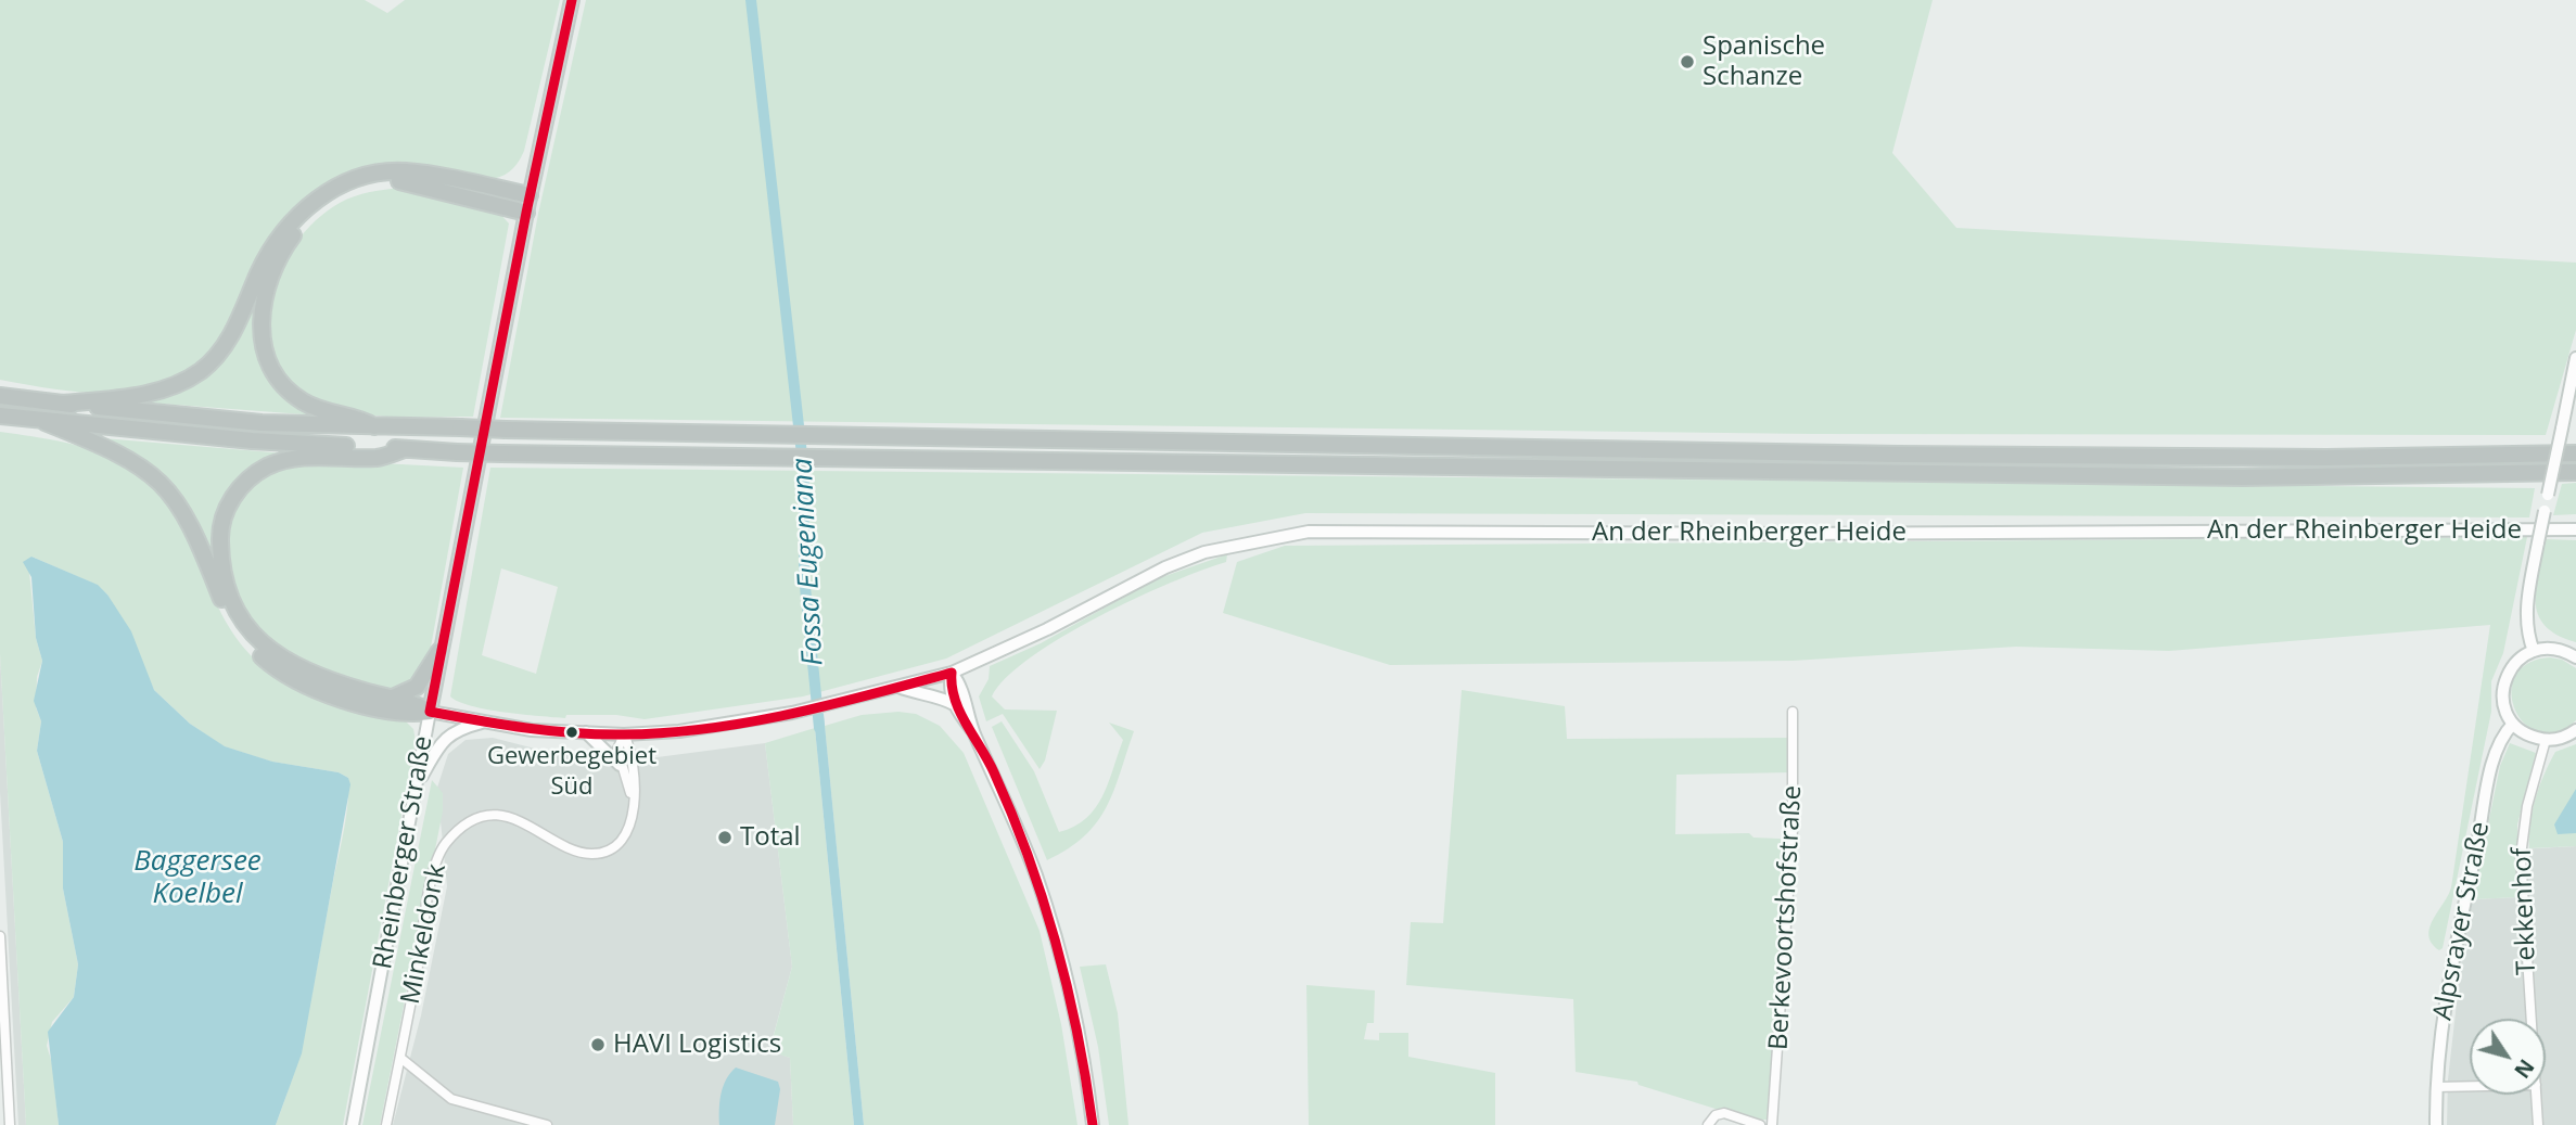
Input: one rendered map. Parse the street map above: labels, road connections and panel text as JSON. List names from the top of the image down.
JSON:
{
  "streets": {
    "main road": ["Rheinberger Straße"],
    "street": [
      "An der Rheinberger Heide",
      "Tekkenhof",
      "Berkevoortshofstraße",
      "Alpsrayer Straße",
      "Minkeldonk"
    ]
  },
  "crossings": [
    ["An der Rheinberger Heide", "Rheinberger Straße"],
    ["An der Rheinberger Heide", "Minkeldonk"]
  ],
  "water": ["Fossa Eugeniana", "Baggersee Koelbel"],
  "places": [
    "Spanische Schanze",
    "Gewerbegebiet Süd",
    "Total",
    "HAVI Logistics"
  ],
  "north": "bottom right"
}
